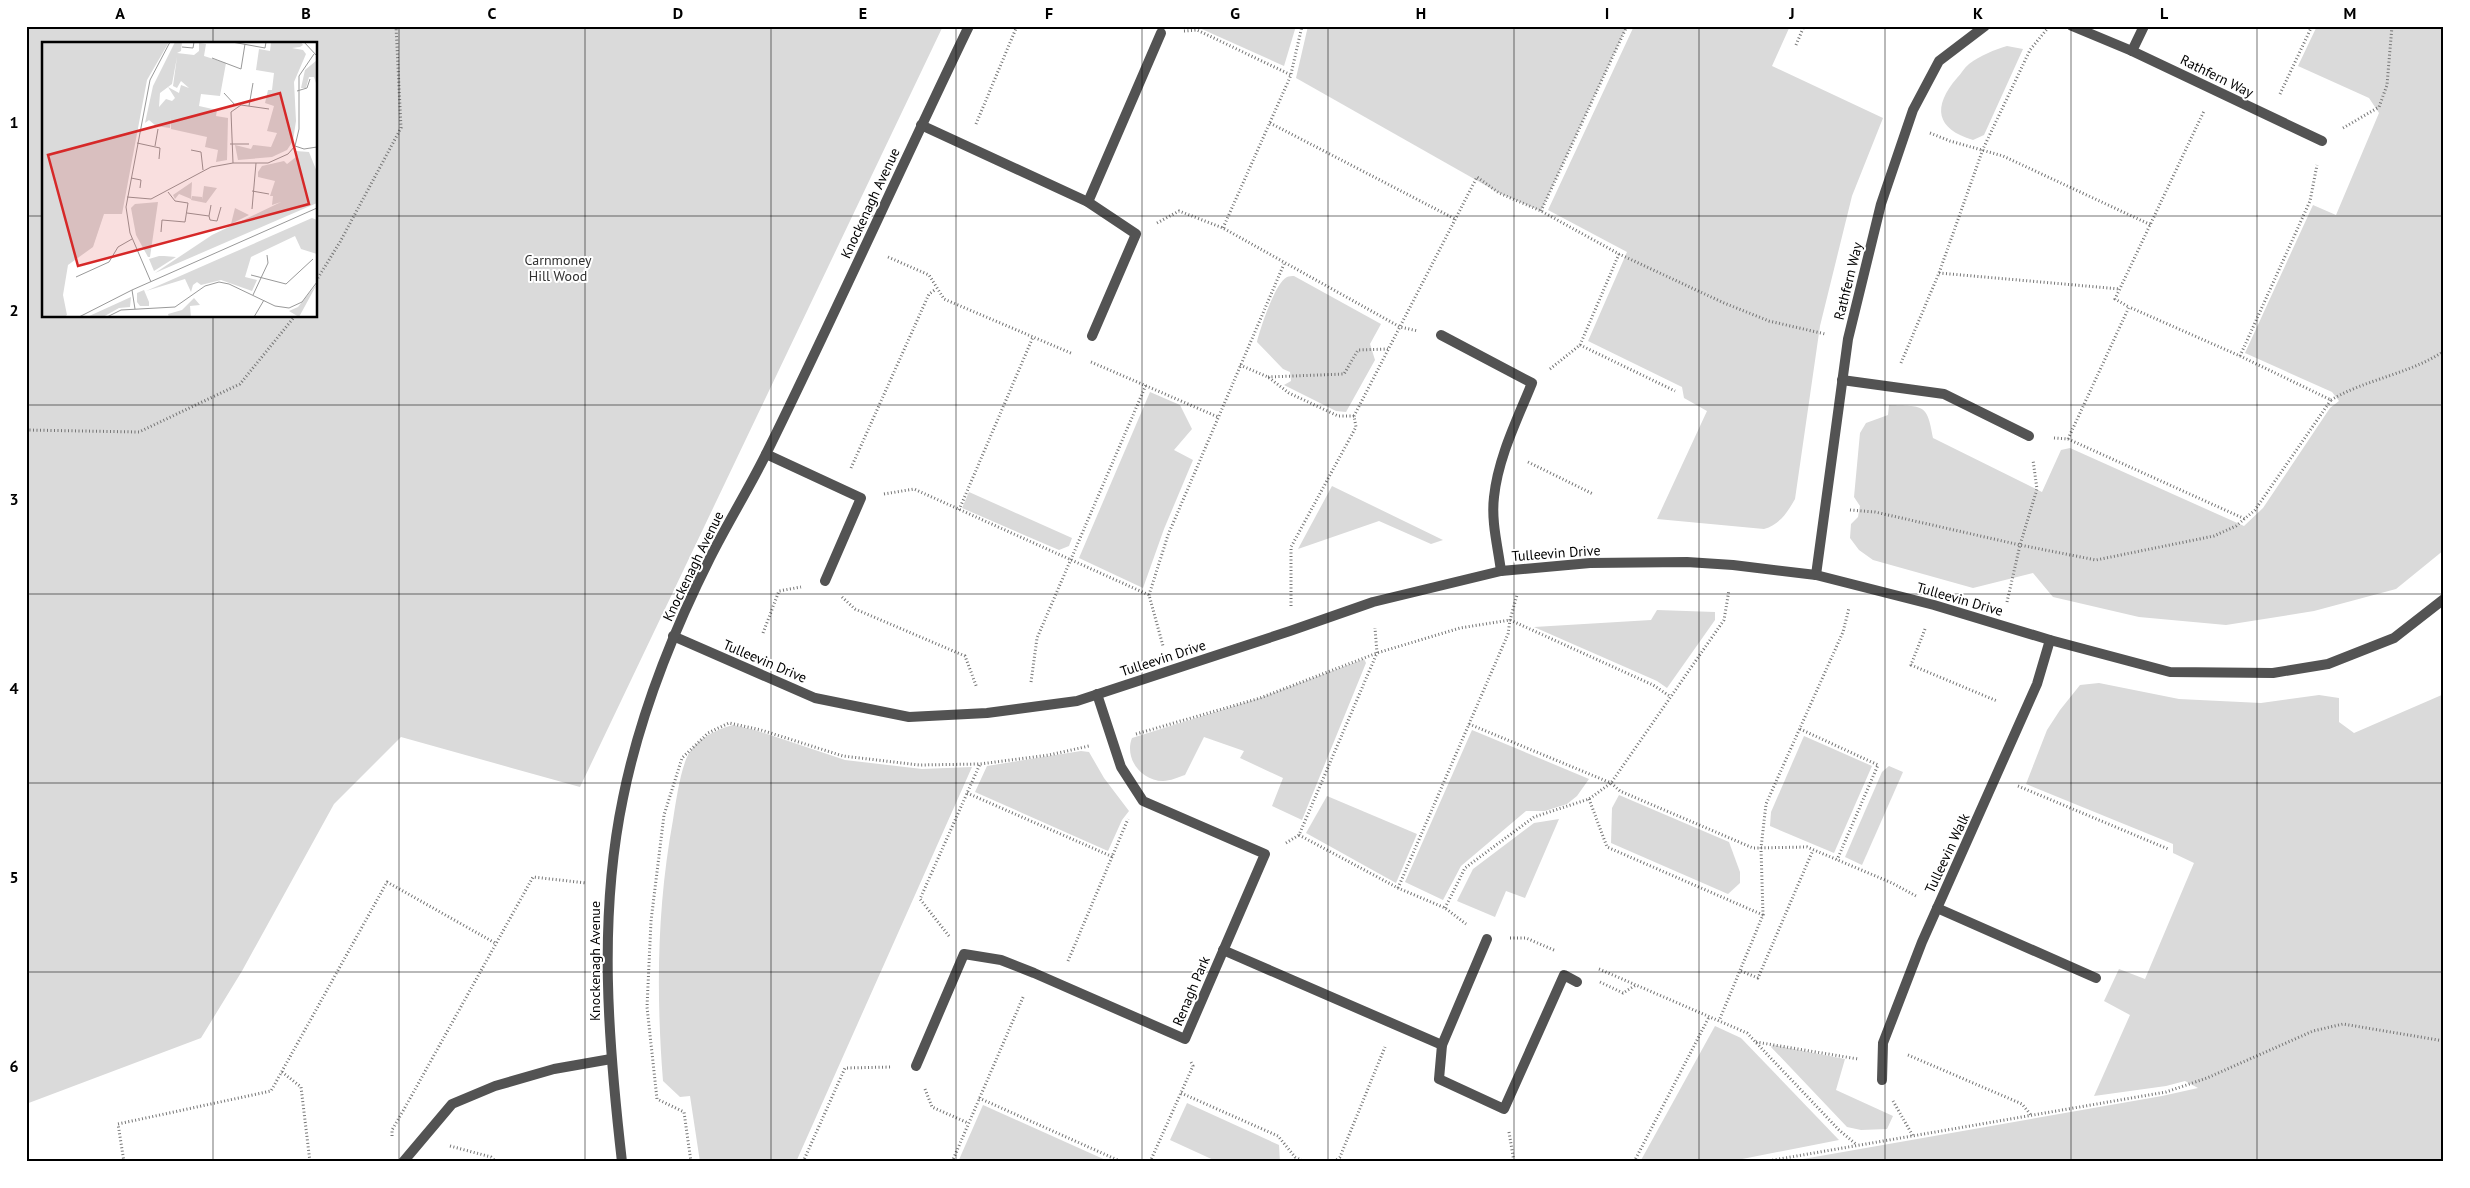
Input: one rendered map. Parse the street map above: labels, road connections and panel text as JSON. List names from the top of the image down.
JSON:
{
  "streets": {
    "street": [
      "Rathfern Way",
      "Knockenagh Avenue",
      "Tulleevin Drive",
      "Tulleevin Walk",
      "Renagh Park"
    ]
  },
  "crossings": [
    ["Rathfern Way", "Tulleevin Drive"],
    ["Knockenagh Avenue", "Tulleevin Drive"],
    ["Tulleevin Drive", "Tulleevin Walk"]
  ],
  "parks": ["Carnmoney Hill Wood"],
  "grid": {
    "columns": [
      "A",
      "B",
      "C",
      "D",
      "E",
      "F",
      "G",
      "H",
      "I",
      "J",
      "K",
      "L",
      "M"
    ],
    "rows": [
      "1",
      "2",
      "3",
      "4",
      "5",
      "6"
    ]
  }
}
